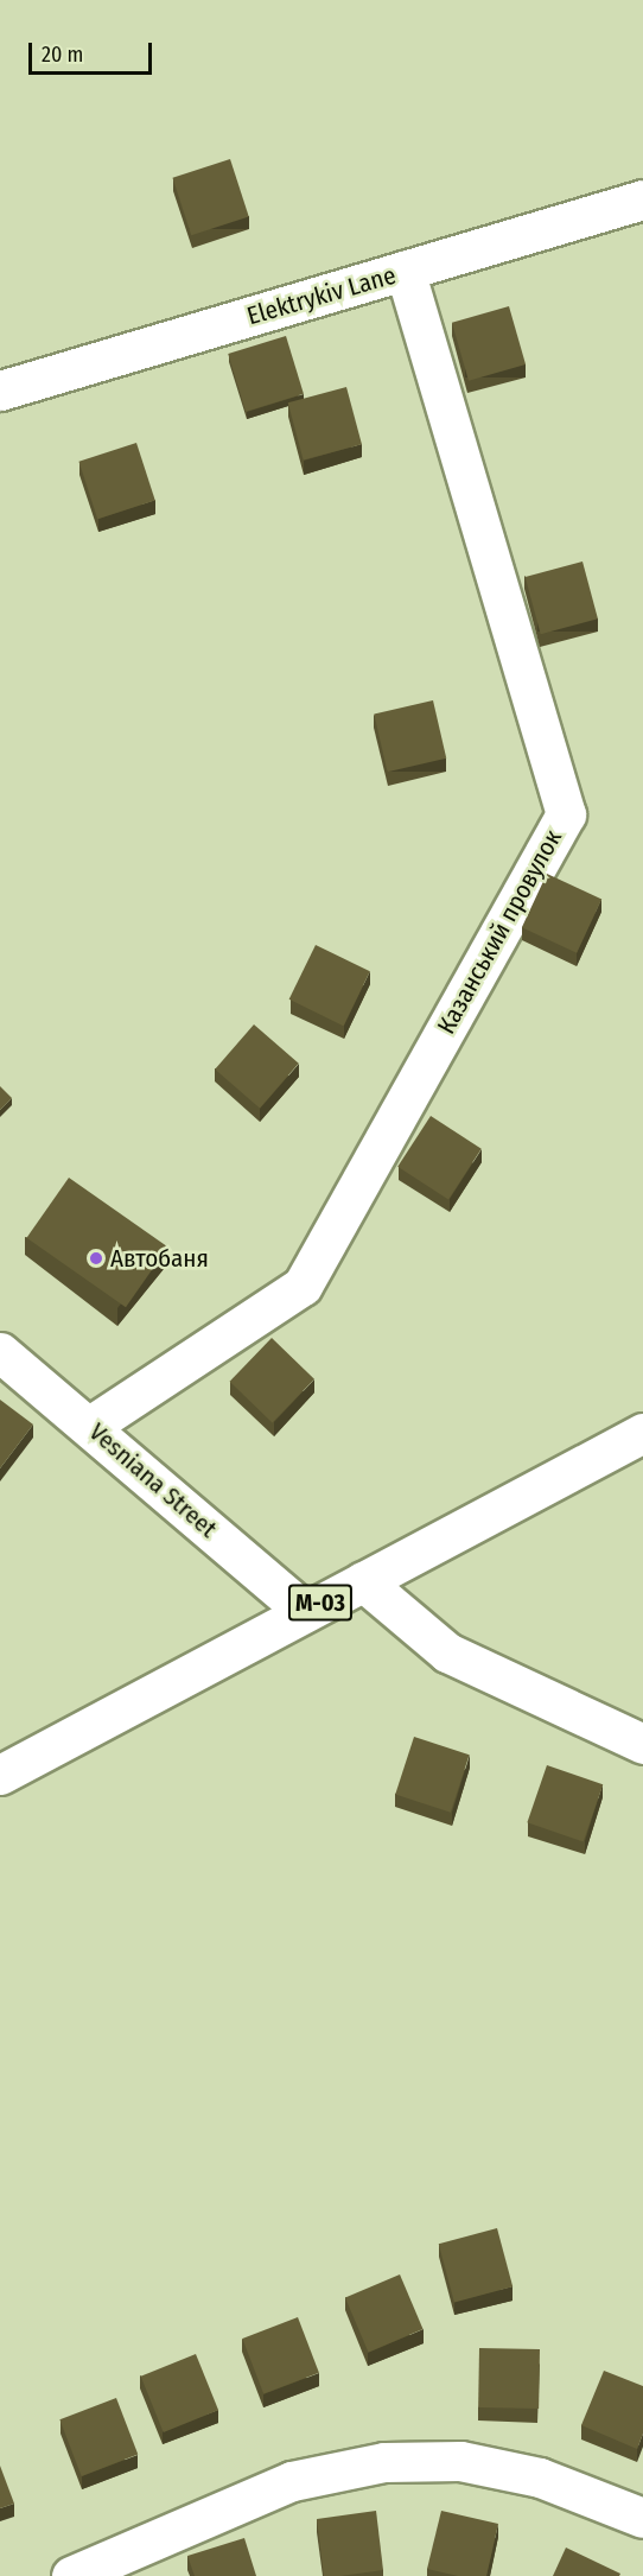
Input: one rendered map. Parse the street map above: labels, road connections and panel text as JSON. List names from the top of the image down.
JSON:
{
  "streets": {
    "main road": [
      "Elektrykiv Lane",
      "Казанський провулок",
      "Vesniana Street",
      "М-03"
    ]
  },
  "crossings": [
    ["Elektrykiv Lane", "Казанський провулок"],
    ["Казанський провулок", "Vesniana Street"],
    ["Vesniana Street", "М-03"]
  ],
  "places": ["Автобаня"],
  "scale_bar": "20 m"
}
